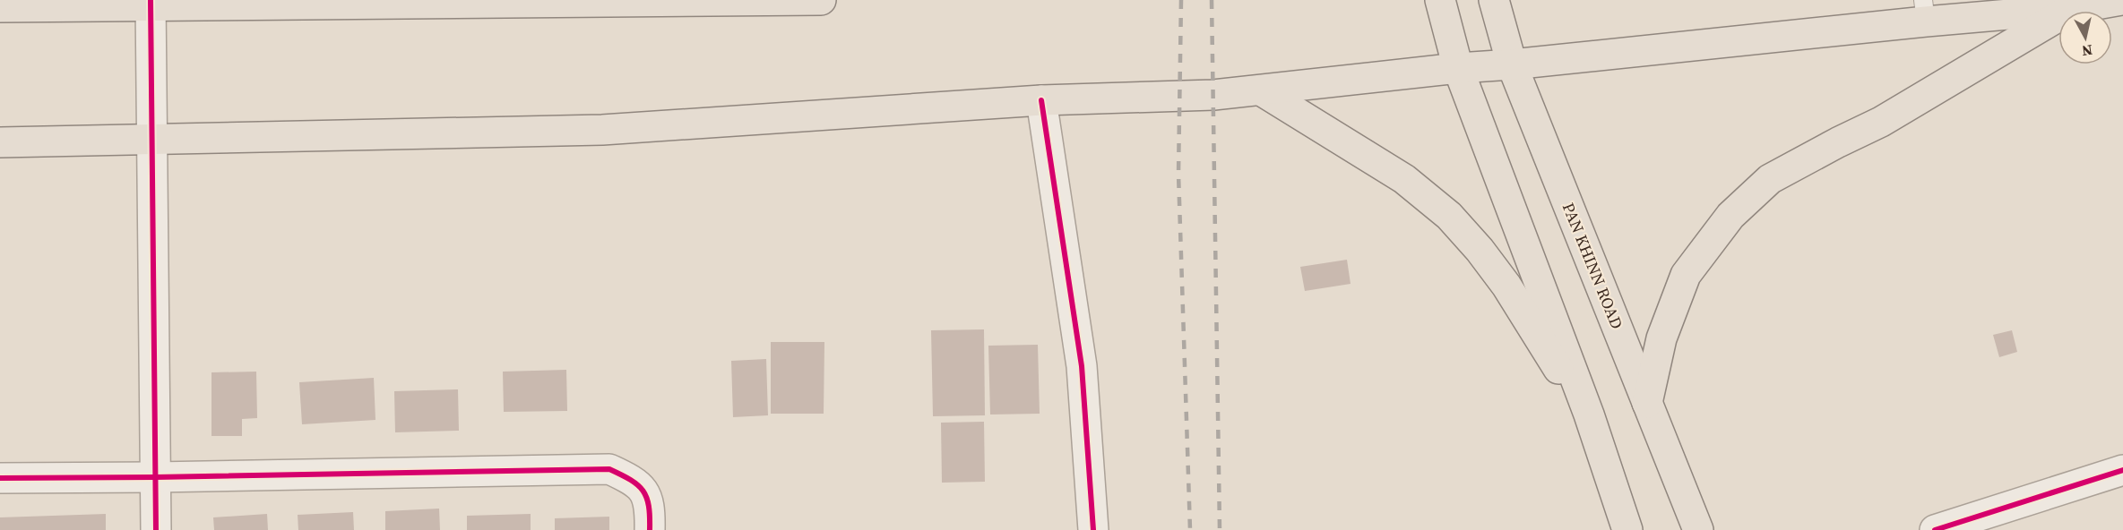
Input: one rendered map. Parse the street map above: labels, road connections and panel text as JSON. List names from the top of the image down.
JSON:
{
  "streets": {
    "main road": ["PAN KHINN ROAD"]
  },
  "north": "bottom"
}
